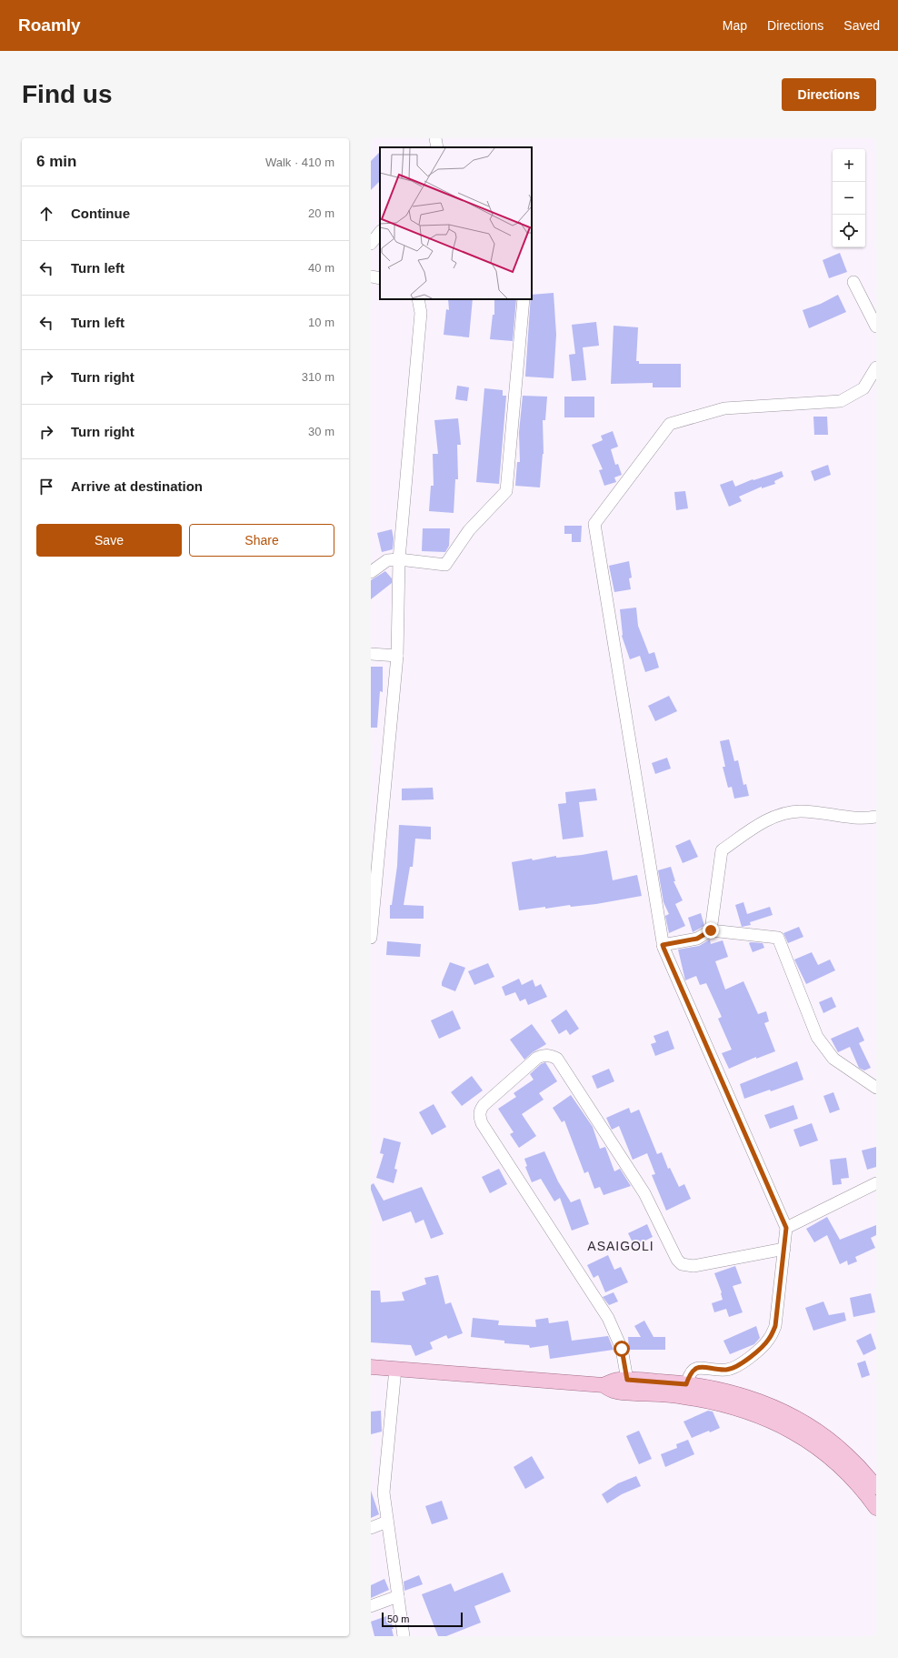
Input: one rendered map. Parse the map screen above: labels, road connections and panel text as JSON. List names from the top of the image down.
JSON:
{
  "districts": ["ASAIGOLI"],
  "scale_bar": "50 m",
  "page": {
    "header": "Roamly",
    "nav": ["Map", "Directions", "Saved"],
    "buttons": [
      "Directions",
      ["Save", "Share"]
    ],
    "title": "Find us",
    "heading": ["6 min", "Walk · 410 m"],
    "map_buttons": ["+", "−"],
    "list": [
      ["Continue", "20 m"],
      ["Turn left", "40 m"],
      ["Turn left", "10 m"],
      ["Turn right", "310 m"],
      ["Turn right", "30 m"],
      "Arrive at destination"
    ],
    "scale": "50 m"
  }
}
